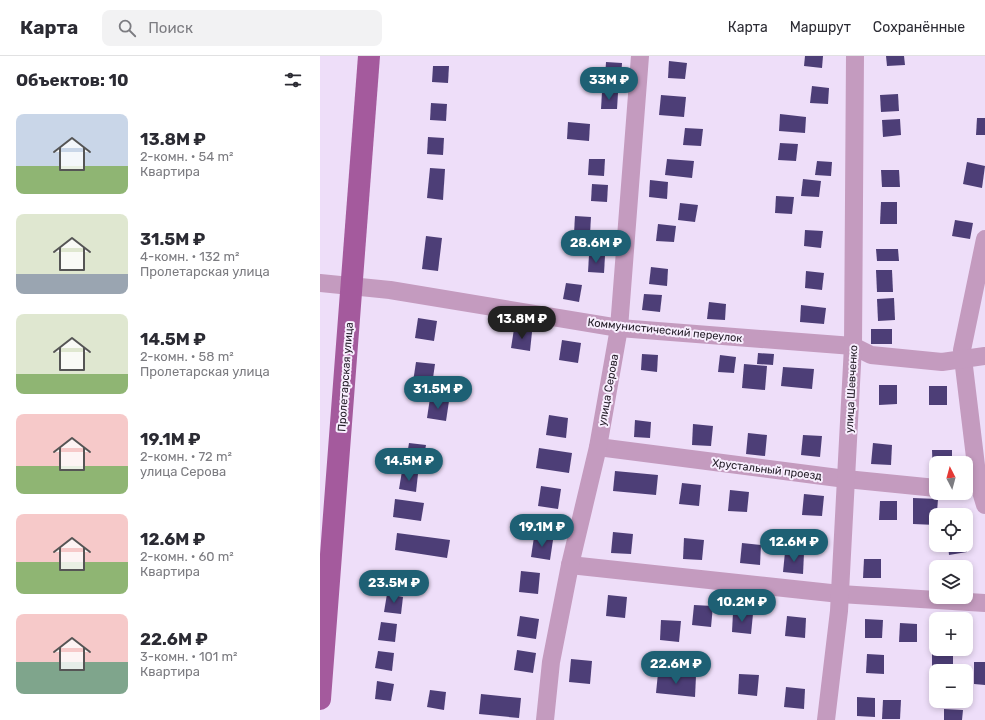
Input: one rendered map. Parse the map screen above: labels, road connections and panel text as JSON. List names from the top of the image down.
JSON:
{
  "streets": {
    "main road": ["Пролетарская улица"],
    "street": [
      "Коммунистический переулок",
      "улица Шевченко",
      "улица Серова",
      "Хрустальный проезд"
    ]
  },
  "crossings": [
    ["Коммунистический переулок", "Пролетарская улица"],
    ["Коммунистический переулок", "улица Шевченко"],
    ["Коммунистический переулок", "улица Серова"],
    ["улица Шевченко", "Хрустальный проезд"],
    ["улица Серова", "Хрустальный проезд"]
  ],
  "north": "top",
  "page": {
    "header": "Карта",
    "search": "Поиск",
    "nav": ["Карта", "Маршрут", "Сохранённые"],
    "heading": "Объектов: 10",
    "price": [
      "33M ₽",
      "28.6M ₽",
      "13.8M ₽",
      "31.5M ₽",
      "14.5M ₽",
      "19.1M ₽",
      "12.6M ₽",
      "23.5M ₽",
      "10.2M ₽",
      "22.6M ₽"
    ],
    "list": [
      {
        "name": "13.8M ₽",
        "note": "2-комн. · 54 m² · Квартира"
      },
      {
        "name": "31.5M ₽",
        "note": "4-комн. · 132 m² · Пролетарская улица"
      },
      {
        "name": "14.5M ₽",
        "note": "2-комн. · 58 m² · Пролетарская улица"
      },
      {
        "name": "19.1M ₽",
        "note": "2-комн. · 72 m² · улица Серова"
      },
      {
        "name": "12.6M ₽",
        "note": "2-комн. · 60 m² · Квартира"
      },
      {
        "name": "22.6M ₽",
        "note": "3-комн. · 101 m² · Квартира"
      }
    ],
    "map_buttons": ["+", "−"]
  }
}
